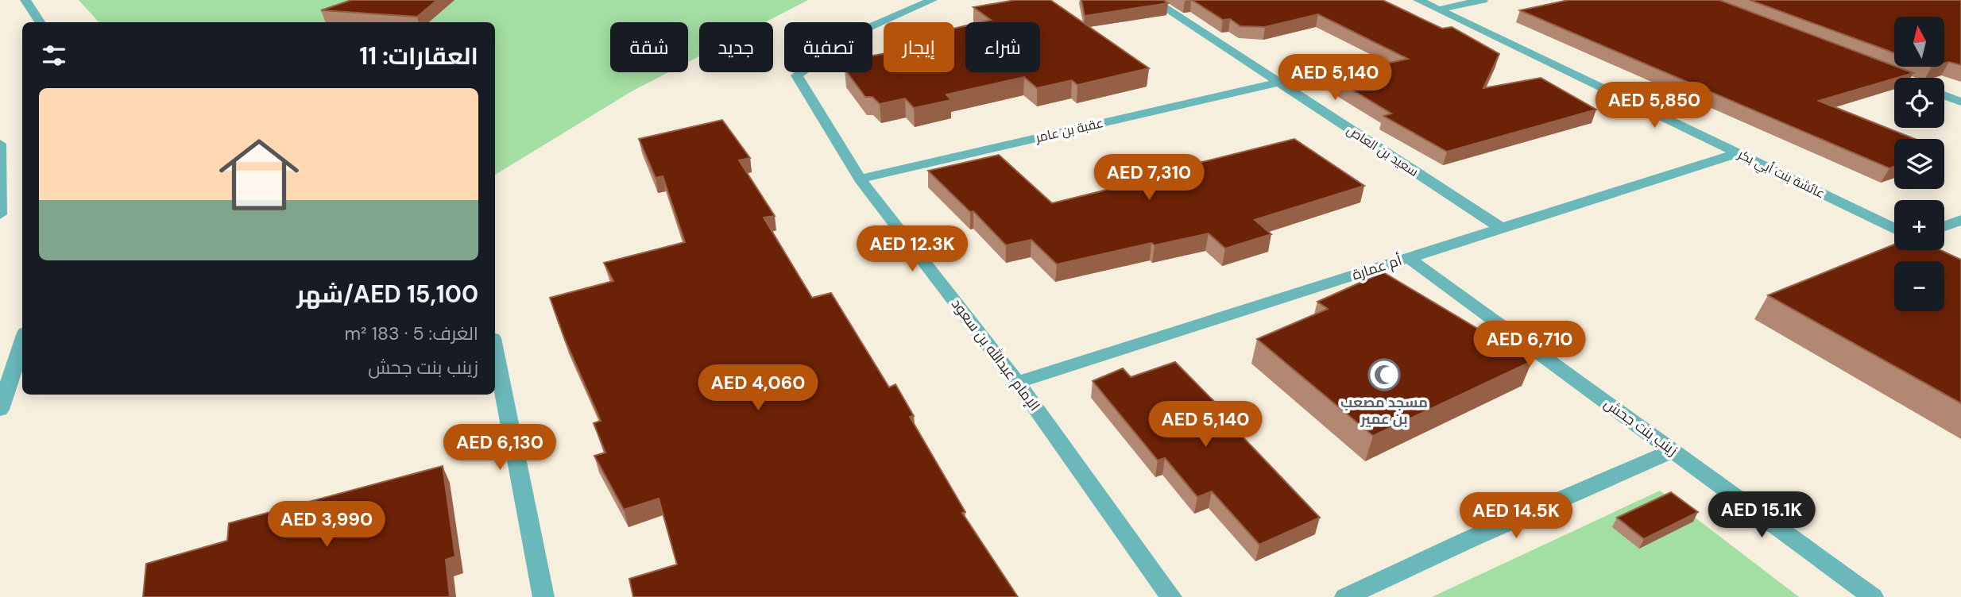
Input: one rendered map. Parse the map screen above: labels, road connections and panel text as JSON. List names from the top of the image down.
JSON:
{
  "streets": {
    "street": [
      "عقبة بن عامر",
      "سعيد بن العاص",
      "عائشة بنت أبي بكر",
      "أم عمارة",
      "الإمام عبدالله بن سعود",
      "زينب بنت جحش"
    ]
  },
  "crossings": [
    ["عقبة بن عامر", "سعيد بن العاص"],
    ["عقبة بن عامر", "الإمام عبدالله بن سعود"],
    ["سعيد بن العاص", "أم عمارة"],
    ["عائشة بنت أبي بكر", "أم عمارة"],
    ["أم عمارة", "الإمام عبدالله بن سعود"],
    ["أم عمارة", "زينب بنت جحش"]
  ],
  "places": {
    "mosque": ["مسجد مصعب بن عمير"]
  },
  "north": "top",
  "page": {
    "map_buttons": ["+", "−"],
    "chip": [
      "شراء",
      "إيجار",
      "تصفية",
      "جديد",
      "شقة"
    ],
    "heading": "العقارات: 11",
    "price": [
      "AED 5,140",
      "AED 5,850",
      "AED 7,310",
      "AED 12.3K",
      "AED 6,710",
      "AED 4,060",
      "AED 5,140",
      "AED 6,130",
      "AED 15.1K",
      "AED 14.5K",
      "AED 3,990"
    ],
    "list": [
      {
        "name": "AED 15,100/شهر",
        "note": "الغرف: 5 · 183 m² · زينب بنت جحش"
      }
    ]
  }
}
